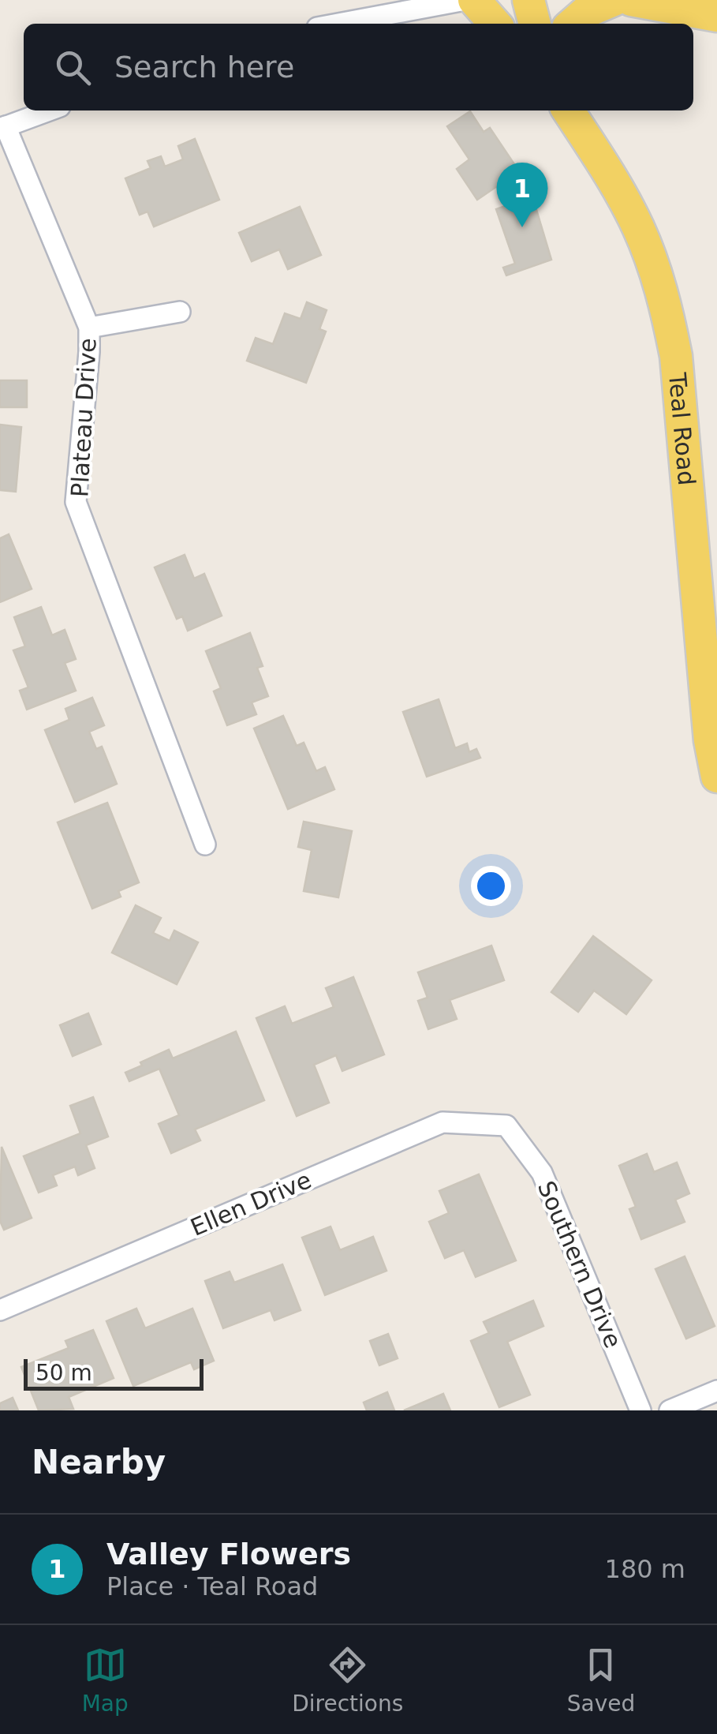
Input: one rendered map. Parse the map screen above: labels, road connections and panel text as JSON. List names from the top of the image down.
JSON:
{
  "streets": {
    "main road": ["Teal Road"],
    "street": ["Plateau Drive", "Ellen Drive", "Southern Drive"]
  },
  "crossings": [
    ["Ellen Drive", "Southern Drive"]
  ],
  "scale_bar": "50 m",
  "page": {
    "search": "Search here",
    "pins": "1",
    "scale": "50 m",
    "heading": "Nearby",
    "list": [
      {
        "mark": "1",
        "name": "Valley Flowers",
        "note": "Place · Teal Road",
        "value": "180 m"
      }
    ],
    "nav": ["Map", "Directions", "Saved"]
  }
}
